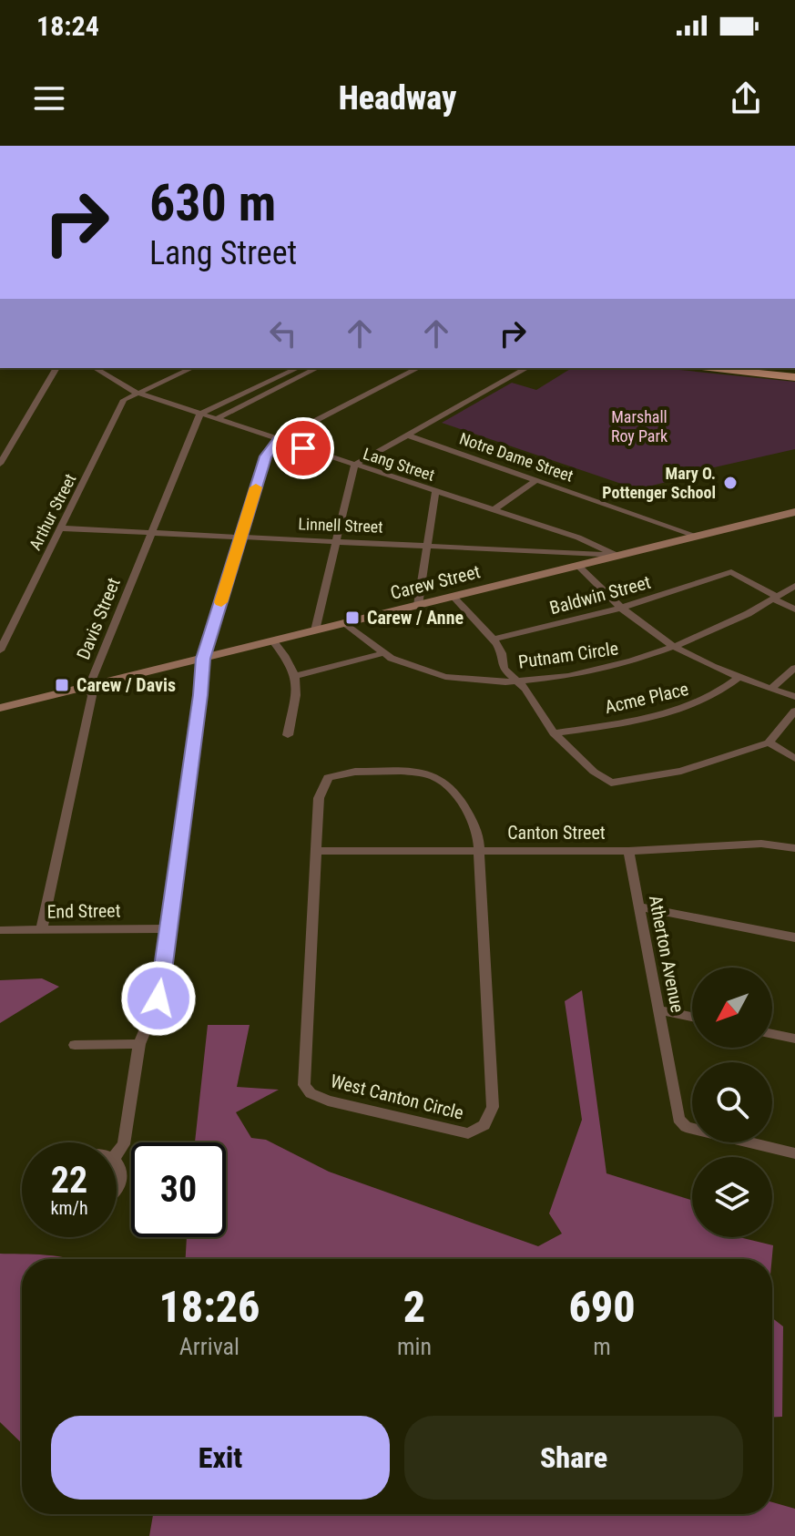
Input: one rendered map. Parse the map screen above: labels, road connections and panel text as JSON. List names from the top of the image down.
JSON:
{
  "streets": {
    "street": [
      "Notre Dame Street",
      "Lang Street",
      "Arthur Street",
      "Linnell Street",
      "Carew Street",
      "Baldwin Street",
      "Davis Street",
      "Putnam Circle",
      "Acme Place",
      "Canton Street",
      "End Street",
      "Atherton Avenue",
      "West Canton Circle"
    ]
  },
  "crossings": [
    ["Notre Dame Street", "Carew Street"],
    ["Lang Street", "Arthur Street"],
    ["Lang Street", "Linnell Street"],
    ["Lang Street", "Carew Street"],
    ["Lang Street", "Davis Street"],
    ["Arthur Street", "Linnell Street"],
    ["Linnell Street", "Carew Street"],
    ["Linnell Street", "Davis Street"],
    ["Carew Street", "Davis Street"],
    ["Carew Street", "Putnam Circle"],
    ["Baldwin Street", "Putnam Circle"],
    ["Davis Street", "End Street"],
    ["Canton Street", "Atherton Avenue"],
    ["Canton Street", "West Canton Circle"]
  ],
  "parks": ["Marshall Roy Park"],
  "places": {
    "other": ["Mary O. Pottenger School"],
    "transit": ["Carew / Anne", "Carew / Davis"]
  },
  "north": "bottom left",
  "page": {
    "status": "18:24",
    "header": "Headway",
    "turn": ["630 m", "Lang Street"],
    "speed": "22 km/h",
    "limit": "30",
    "eta": [
      "18:26",
      "Arrival",
      "2",
      "min",
      "690",
      "m"
    ],
    "buttons": ["Exit", "Share"]
  }
}
